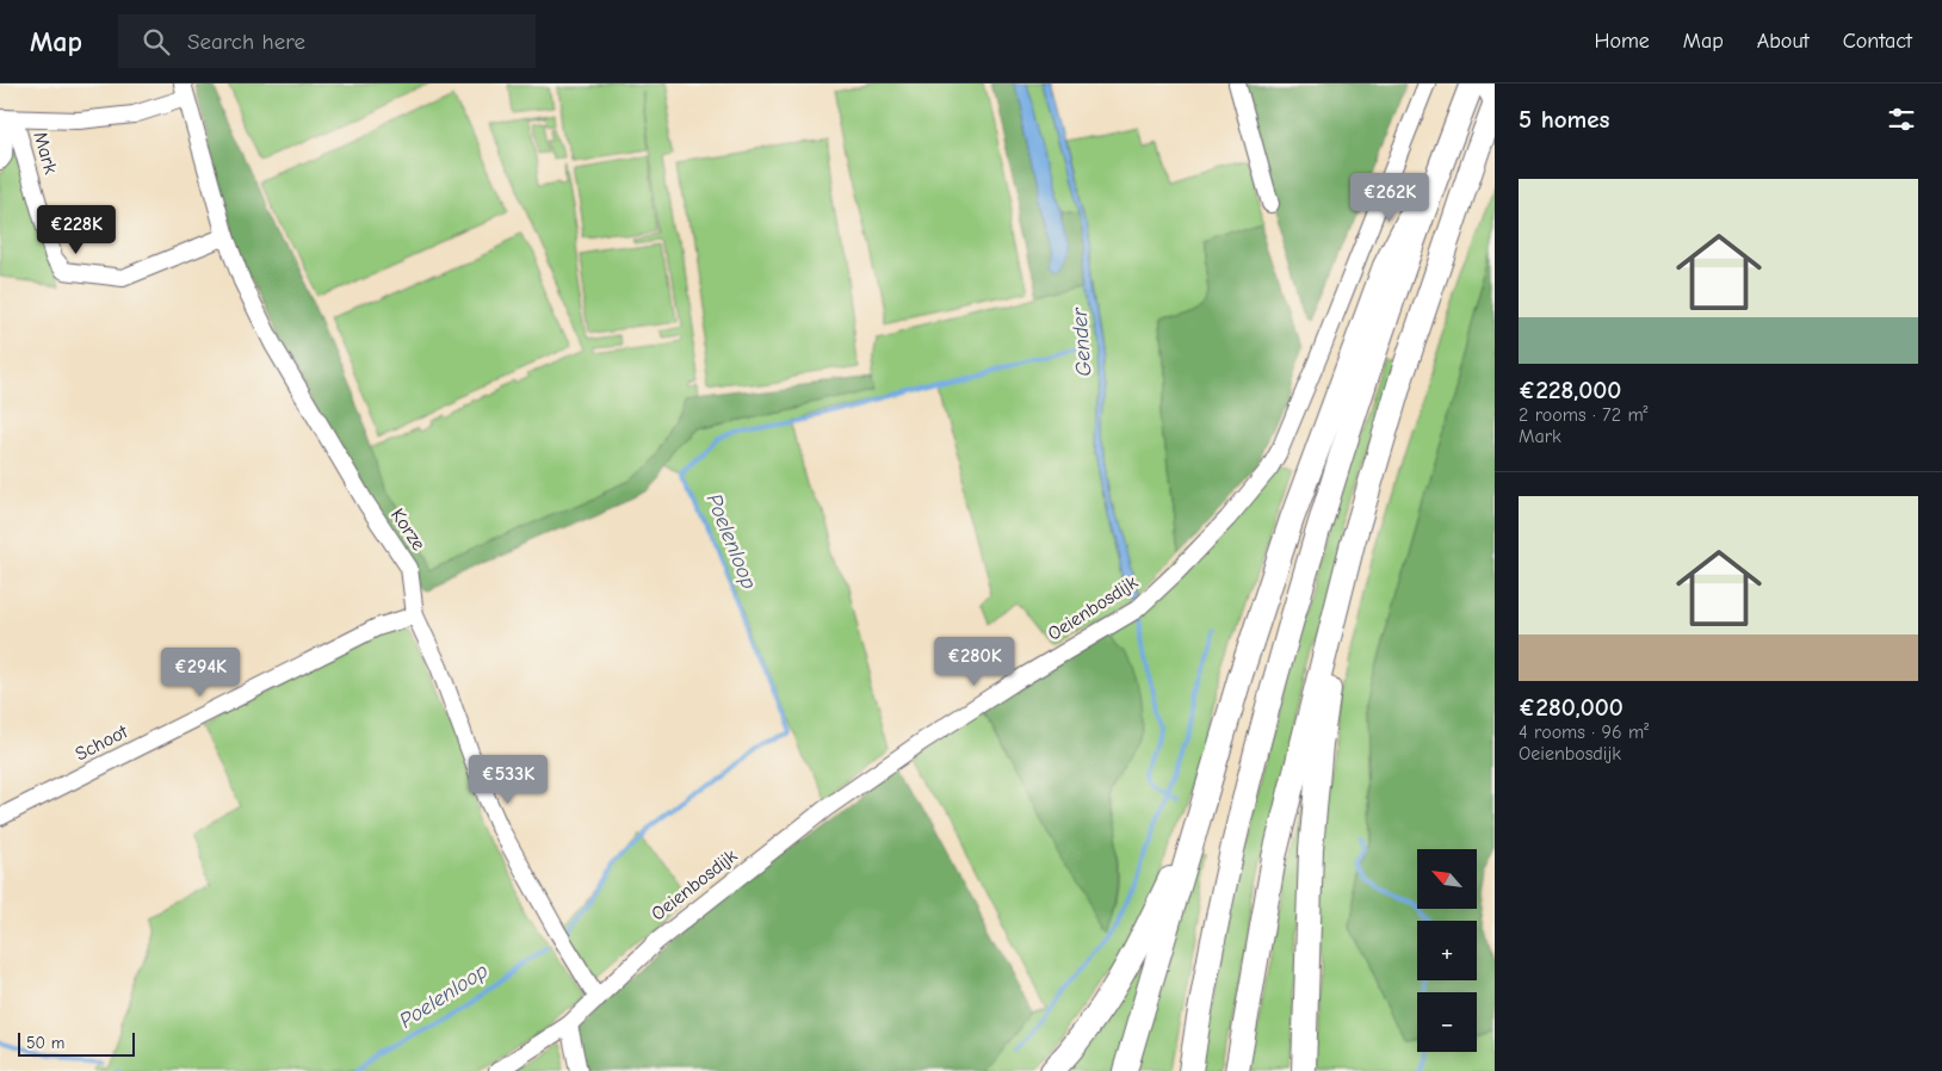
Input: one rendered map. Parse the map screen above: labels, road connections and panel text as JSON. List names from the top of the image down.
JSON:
{
  "streets": {
    "street": [
      "Mark",
      "Korze",
      "Oeienbosdijk",
      "Schoot"
    ]
  },
  "crossings": [
    ["Mark", "Korze"],
    ["Korze", "Oeienbosdijk"],
    ["Korze", "Schoot"]
  ],
  "water": ["Gender", "Poelenloop"],
  "scale_bar": "50 m",
  "north": "top left",
  "page": {
    "header": "Map",
    "search": "Search here",
    "nav": [
      "Home",
      "Map",
      "About",
      "Contact"
    ],
    "heading": "5 homes",
    "list": [
      {
        "name": "€228,000",
        "note": "2 rooms · 72 m² · Mark"
      },
      {
        "name": "€280,000",
        "note": "4 rooms · 96 m² · Oeienbosdijk"
      }
    ],
    "price": [
      "€262K",
      "€228K",
      "€280K",
      "€294K",
      "€533K"
    ],
    "map_buttons": ["+", "−"],
    "scale": "50 m"
  }
}
